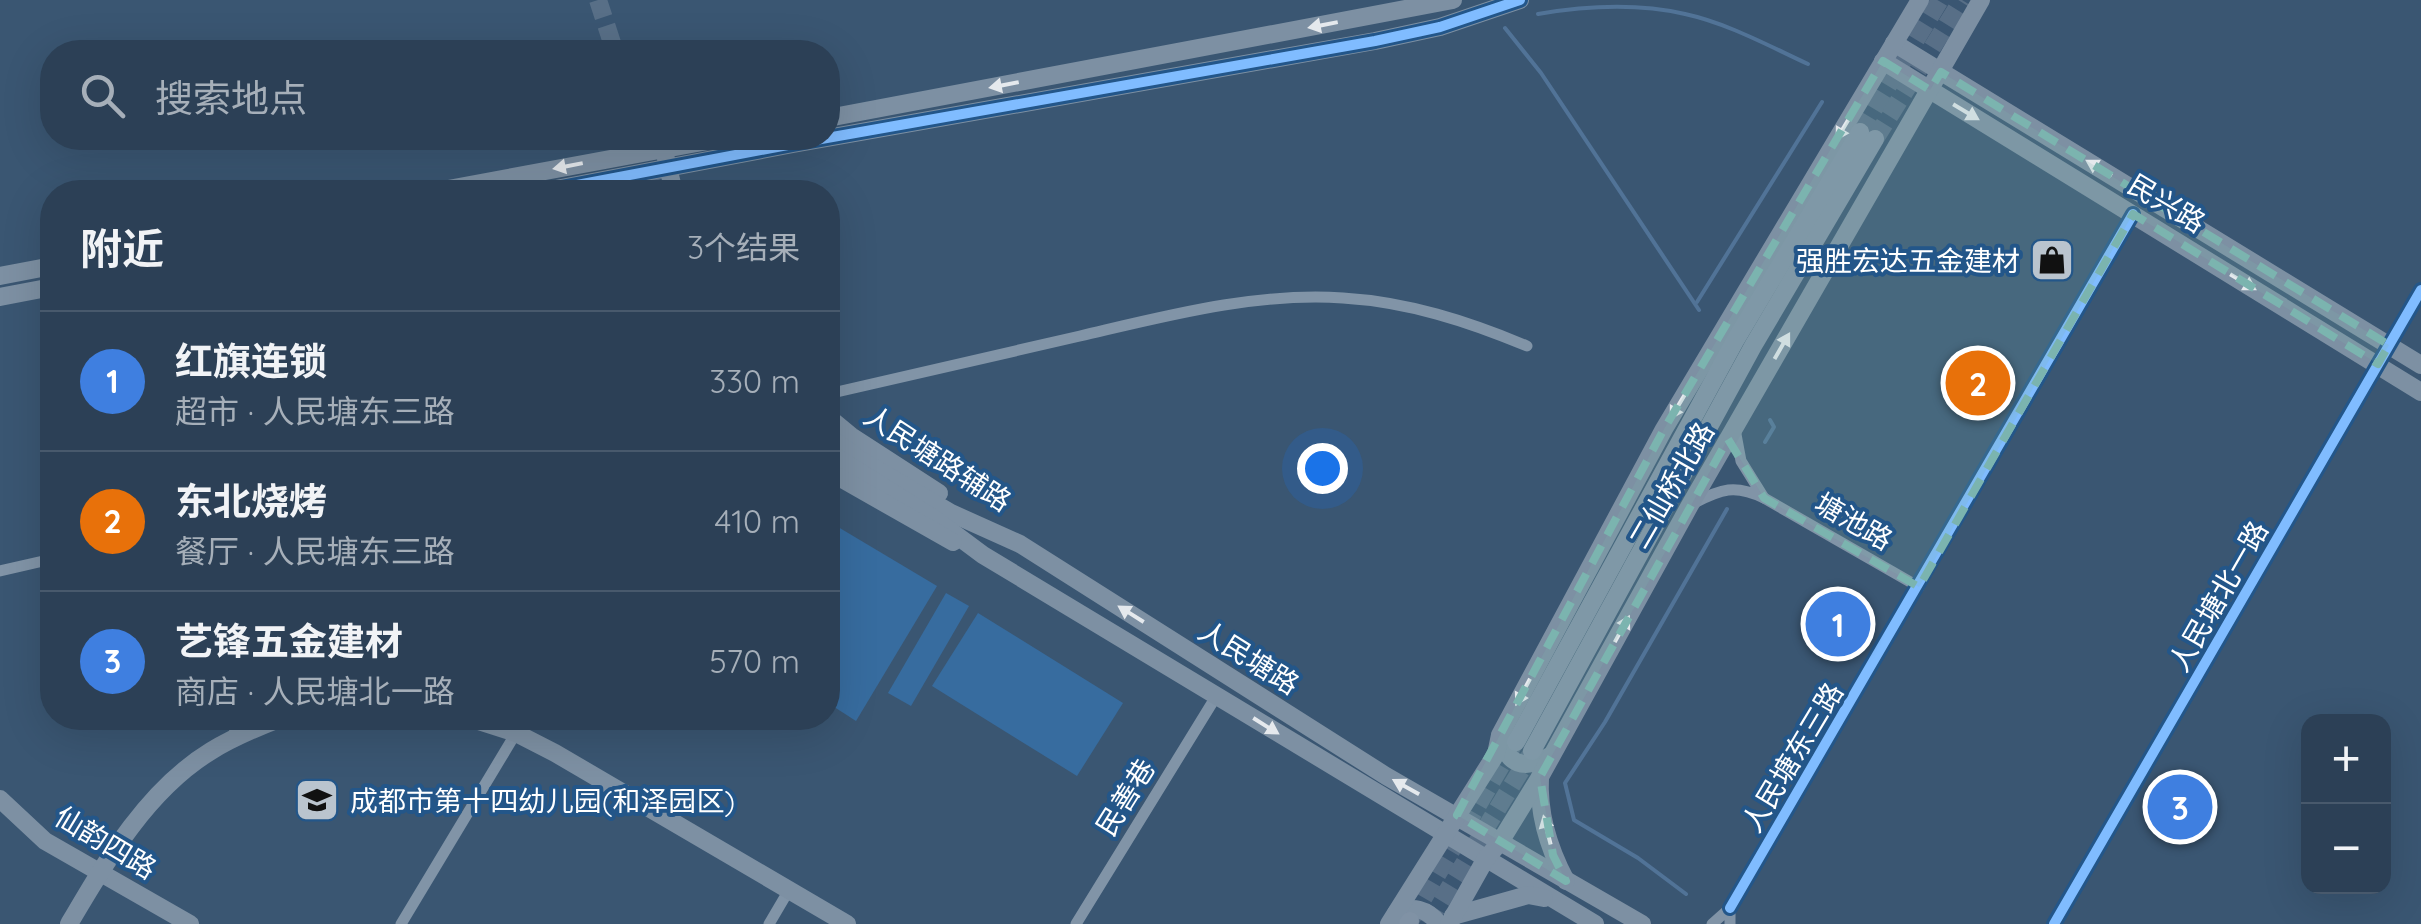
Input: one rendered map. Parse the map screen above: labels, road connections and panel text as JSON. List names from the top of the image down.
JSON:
{
  "streets": {
    "main road": [
      "民兴路",
      "人民塘路辅路",
      "二仙桥北路",
      "人民塘路",
      "仙韵四路"
    ],
    "street": [
      "塘池路",
      "人民塘北一路",
      "人民塘东三路",
      "民善巷"
    ]
  },
  "crossings": [
    ["民兴路", "二仙桥北路"],
    ["民兴路", "人民塘北一路"],
    ["民兴路", "人民塘东三路"],
    ["人民塘路辅路", "人民塘路"],
    ["二仙桥北路", "人民塘路"],
    ["塘池路", "人民塘东三路"],
    ["人民塘路", "民善巷"]
  ],
  "places": {
    "shop": ["强胜宏达五金建材"],
    "school or university": ["成都市第十四幼儿园(和泽园区)"]
  },
  "page": {
    "search": "搜索地点",
    "heading": ["附近", "3个结果"],
    "list": [
      {
        "mark": "1",
        "name": "红旗连锁",
        "note": "超市 · 人民塘东三路",
        "value": "330 m"
      },
      {
        "mark": "2",
        "name": "东北烧烤",
        "note": "餐厅 · 人民塘东三路",
        "value": "410 m"
      },
      {
        "mark": "3",
        "name": "艺锋五金建材",
        "note": "商店 · 人民塘北一路",
        "value": "570 m"
      }
    ],
    "pins": ["2", "1", "3"],
    "map_buttons": ["+", "−"]
  }
}
